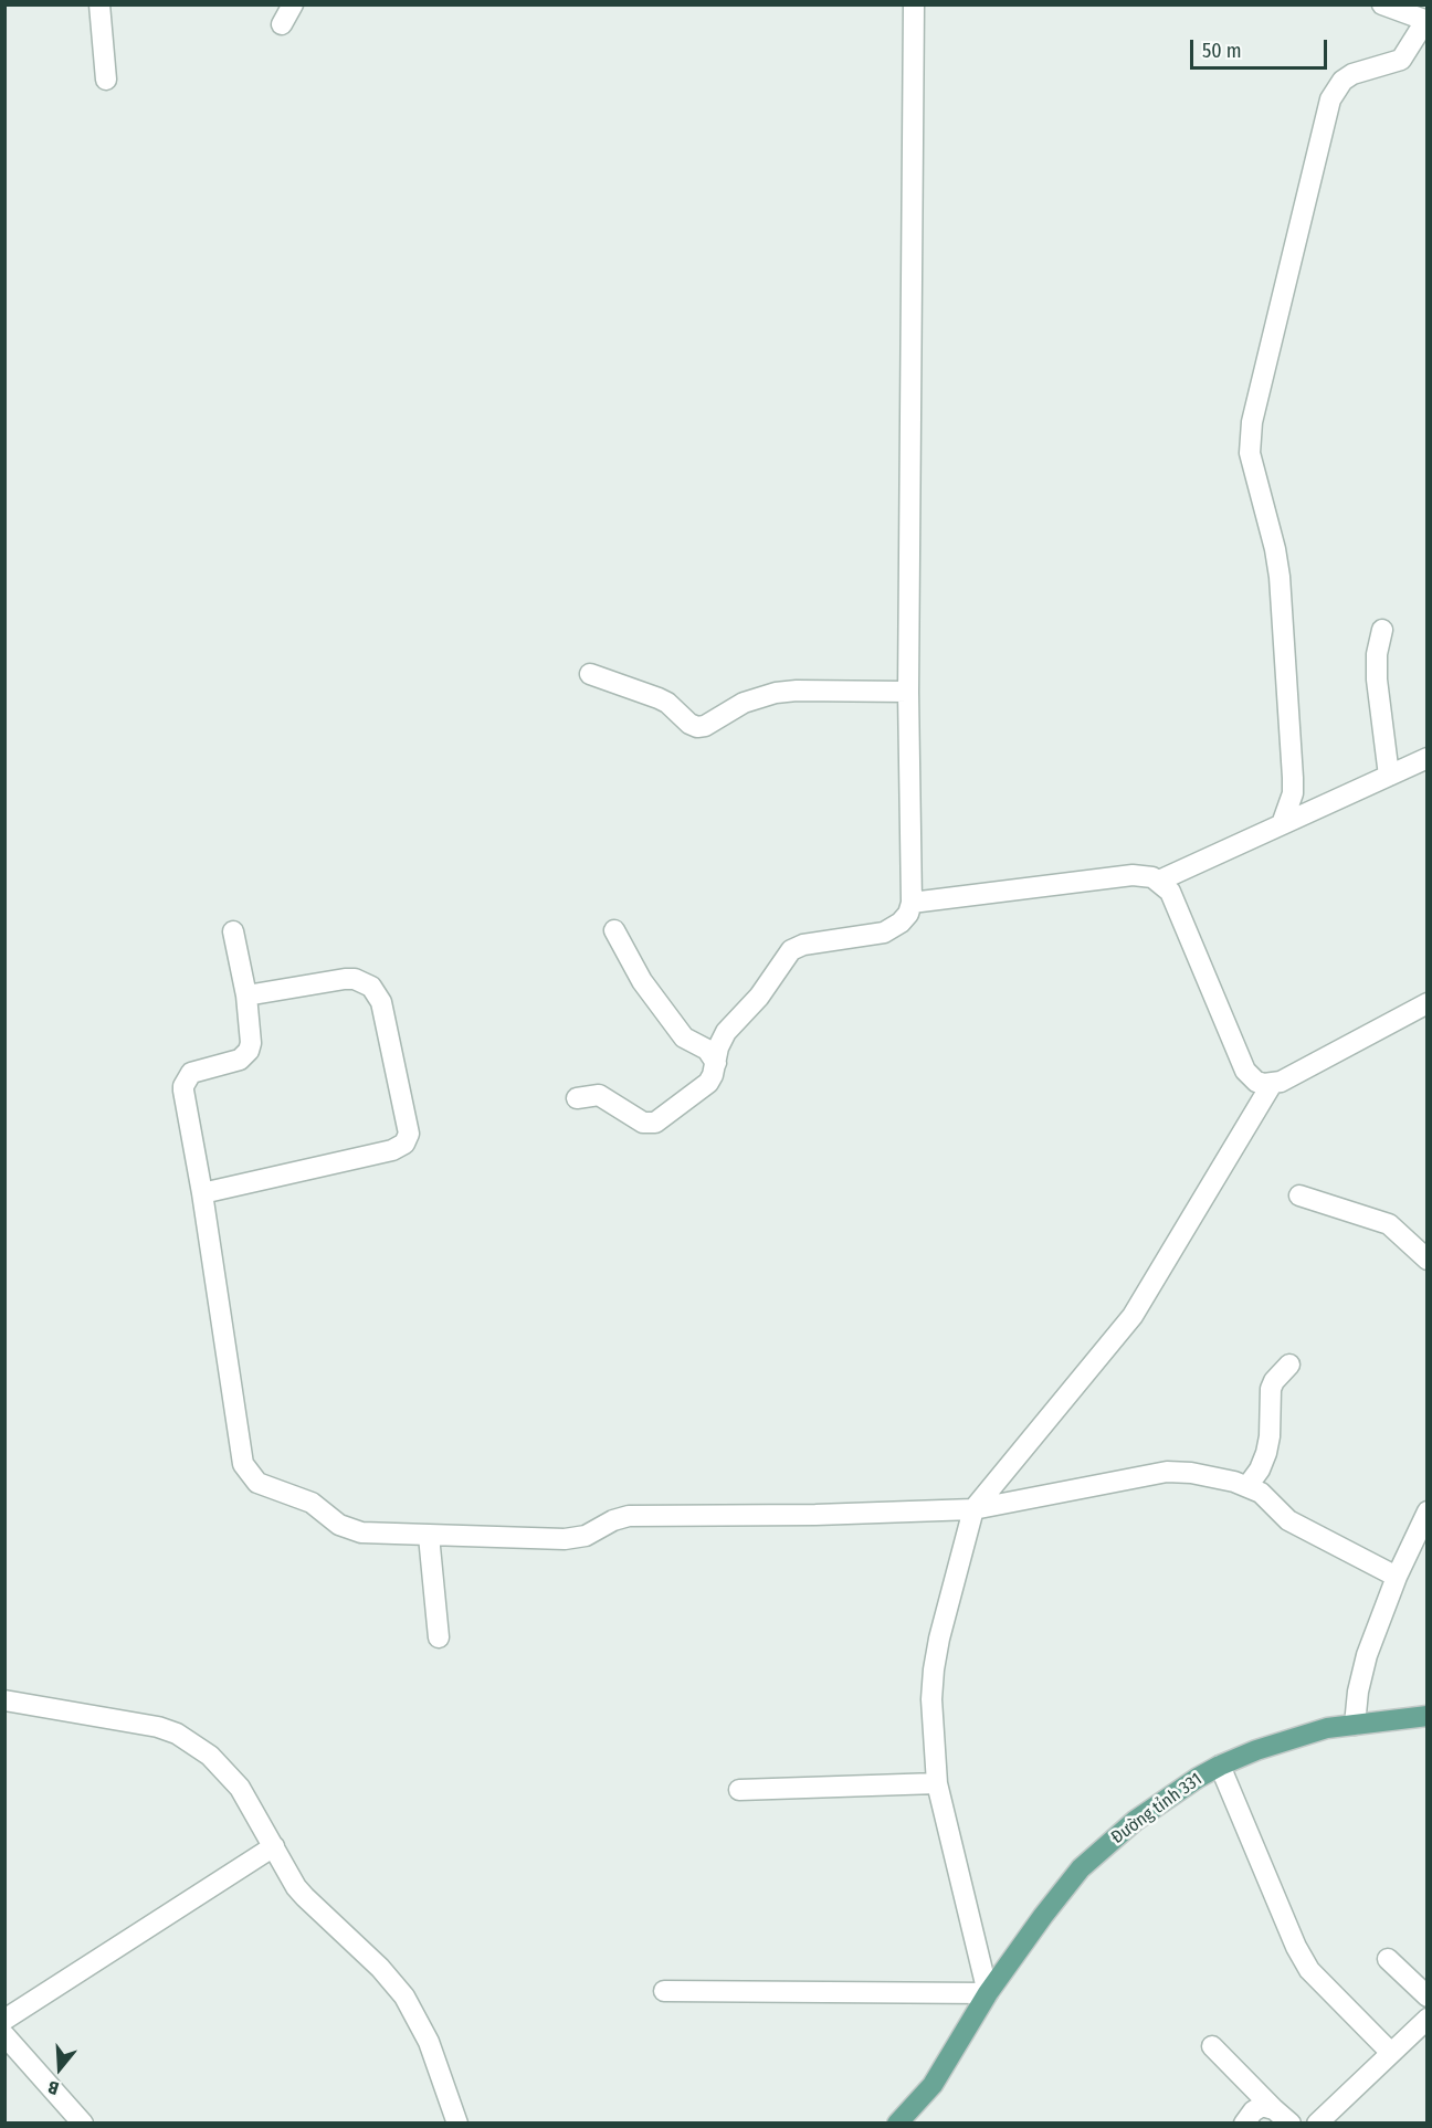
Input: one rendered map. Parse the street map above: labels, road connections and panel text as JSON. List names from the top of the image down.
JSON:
{
  "streets": {
    "main road": ["Đường tỉnh 331"]
  },
  "scale_bar": "50 m",
  "north": "bottom"
}
